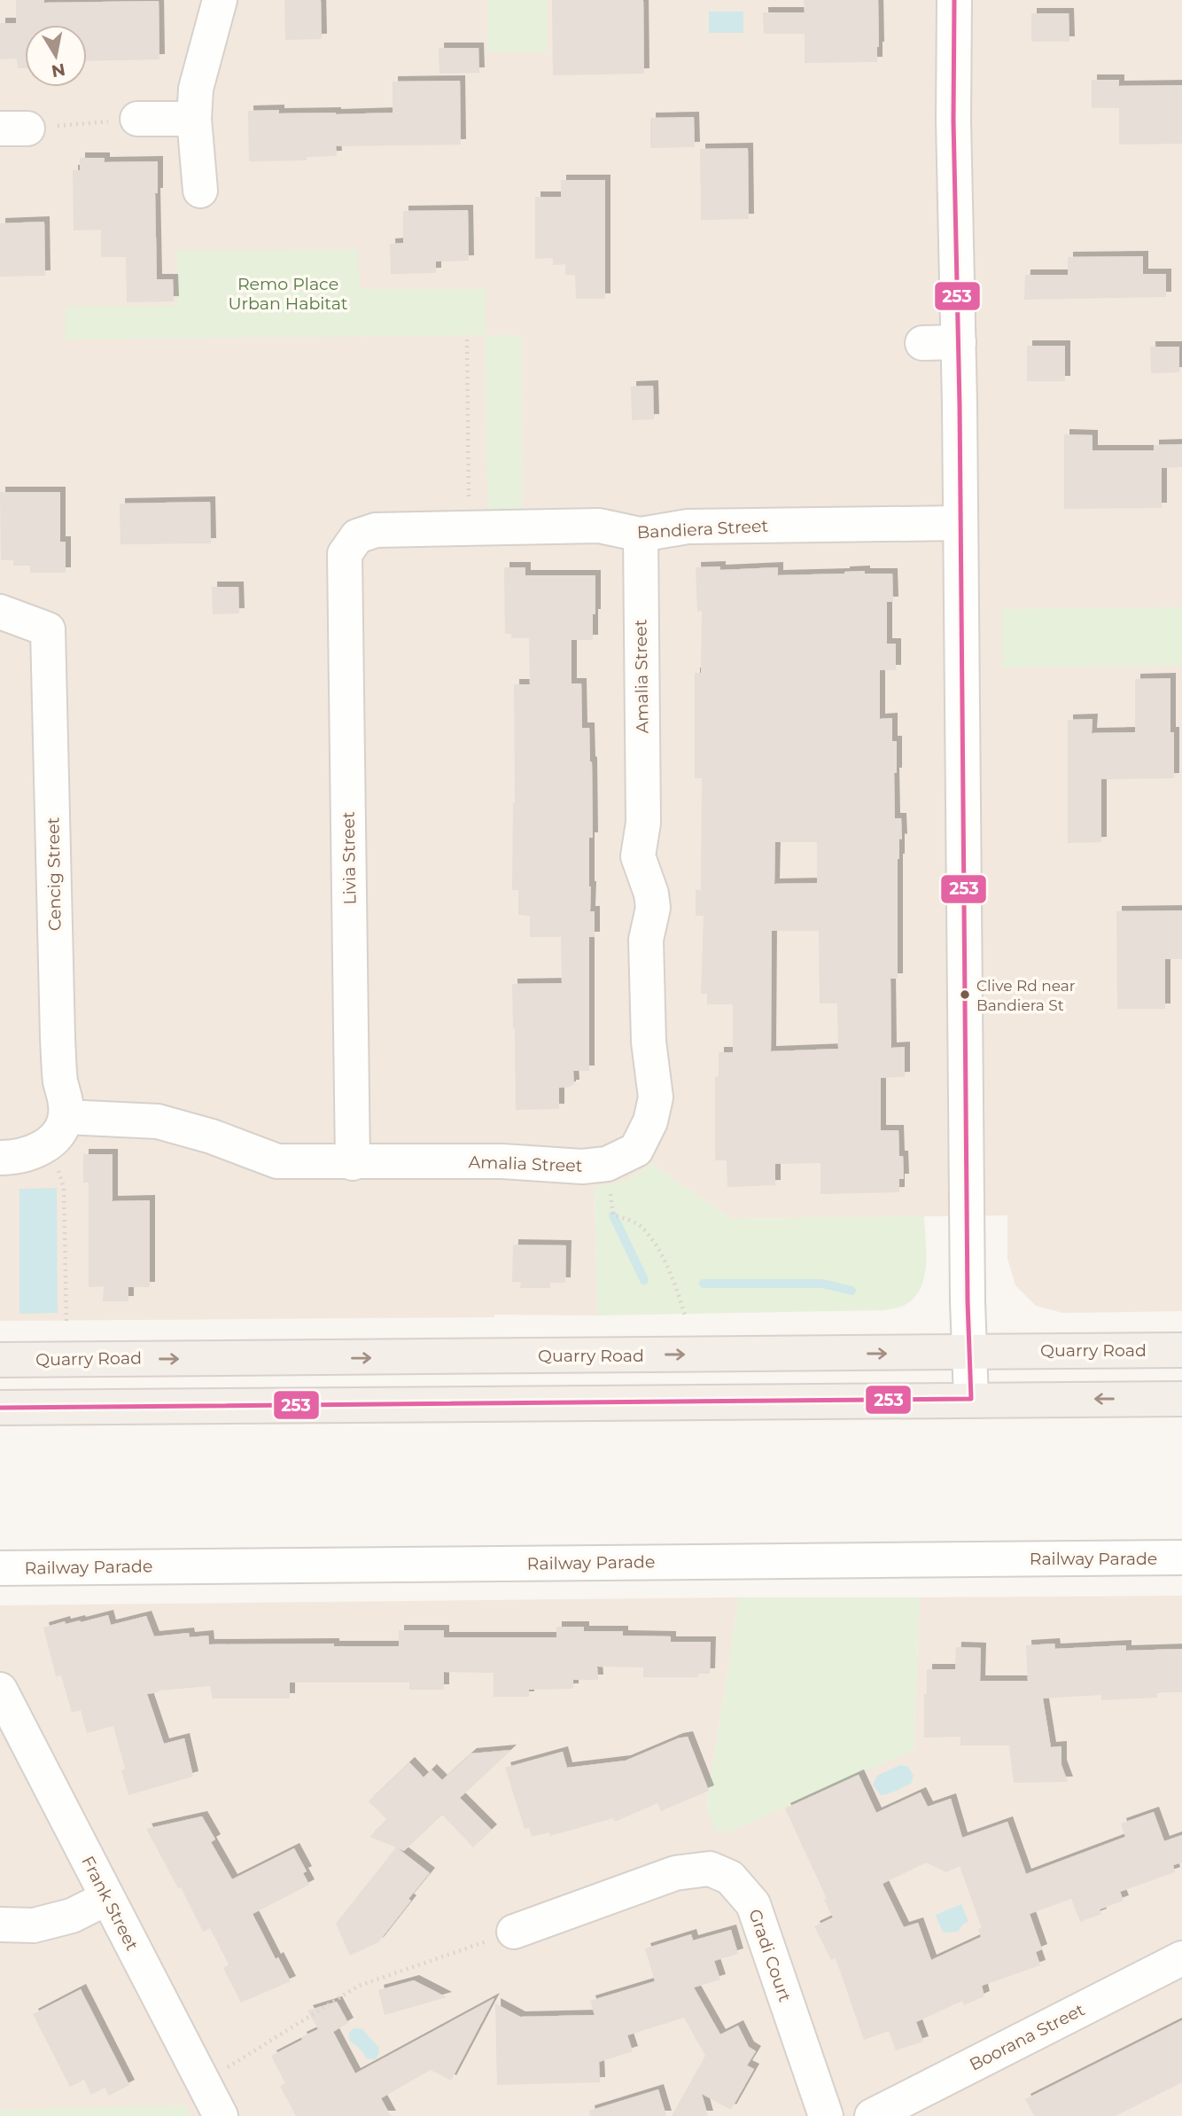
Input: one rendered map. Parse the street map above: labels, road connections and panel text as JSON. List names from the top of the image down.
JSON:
{
  "streets": {
    "main road": ["Quarry Road"],
    "street": [
      "Bandiera Street",
      "Amalia Street",
      "Livia Street",
      "Cencig Street",
      "Railway Parade",
      "Frank Street",
      "Gradi Court",
      "Boorana Street"
    ]
  },
  "crossings": [
    ["Bandiera Street", "Amalia Street"],
    ["Bandiera Street", "Livia Street"],
    ["Amalia Street", "Livia Street"],
    ["Amalia Street", "Cencig Street"]
  ],
  "parks": ["Remo Place Urban Habitat"],
  "places": ["Clive Rd near Bandiera St"],
  "lines": ["transit line 253"],
  "north": "bottom"
}
